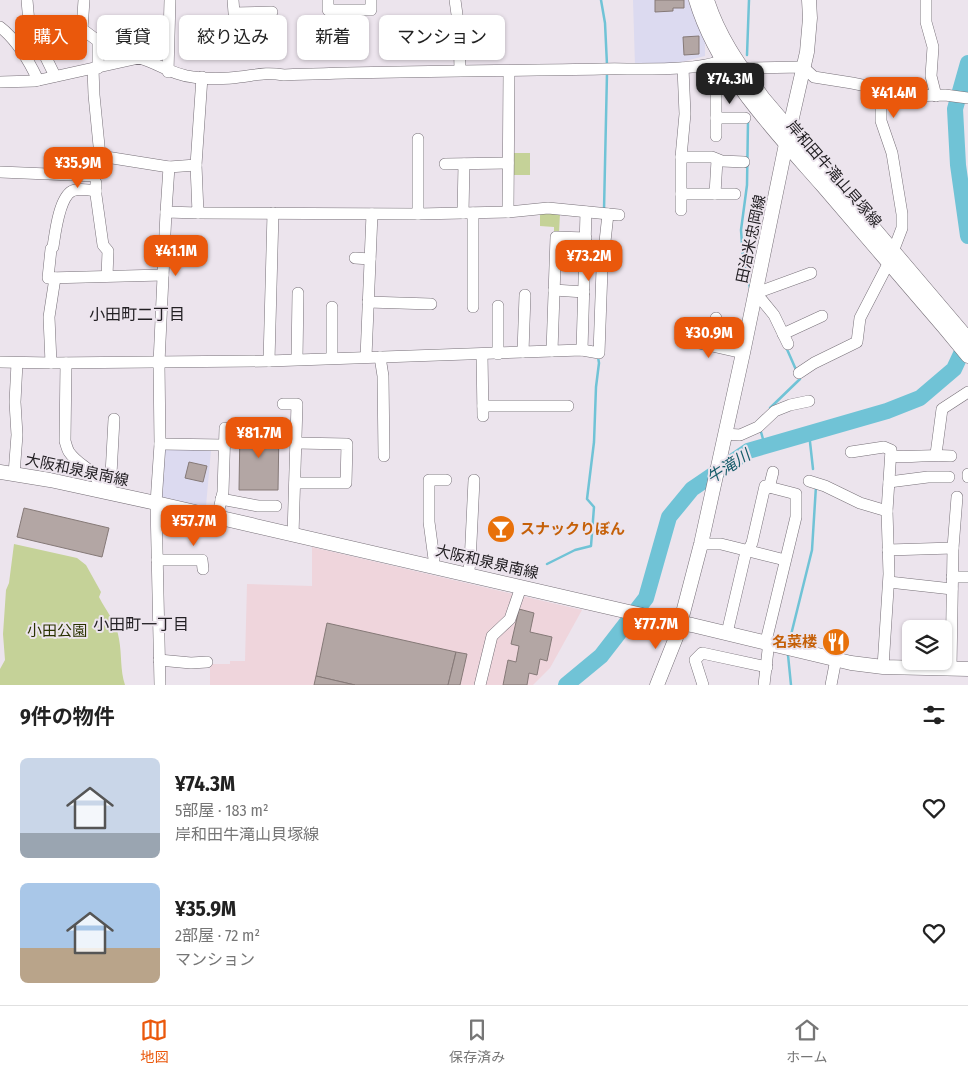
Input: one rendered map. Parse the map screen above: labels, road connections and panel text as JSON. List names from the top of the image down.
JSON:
{
  "streets": {
    "main road": ["岸和田牛滝山貝塚線", "田治米忠岡線", "大阪和泉泉南線"]
  },
  "crossings": [
    ["岸和田牛滝山貝塚線", "田治米忠岡線"],
    ["田治米忠岡線", "大阪和泉泉南線"]
  ],
  "districts": ["小田町二丁目", "小田町一丁目"],
  "water": ["牛滝川"],
  "parks": ["小田公園"],
  "places": {
    "bar": ["スナックりぼん"],
    "restaurant": ["名菜楼"]
  },
  "page": {
    "chip": [
      "購入",
      "賃貸",
      "絞り込み",
      "新着",
      "マンション"
    ],
    "price": [
      "¥74.3M",
      "¥41.4M",
      "¥35.9M",
      "¥41.1M",
      "¥73.2M",
      "¥30.9M",
      "¥81.7M",
      "¥57.7M",
      "¥77.7M"
    ],
    "heading": "9件の物件",
    "list": [
      {
        "name": "¥74.3M",
        "note": "5部屋 · 183 m² · 岸和田牛滝山貝塚線"
      },
      {
        "name": "¥35.9M",
        "note": "2部屋 · 72 m² · マンション"
      }
    ],
    "tabs": ["地図", "保存済み", "ホーム"]
  }
}
